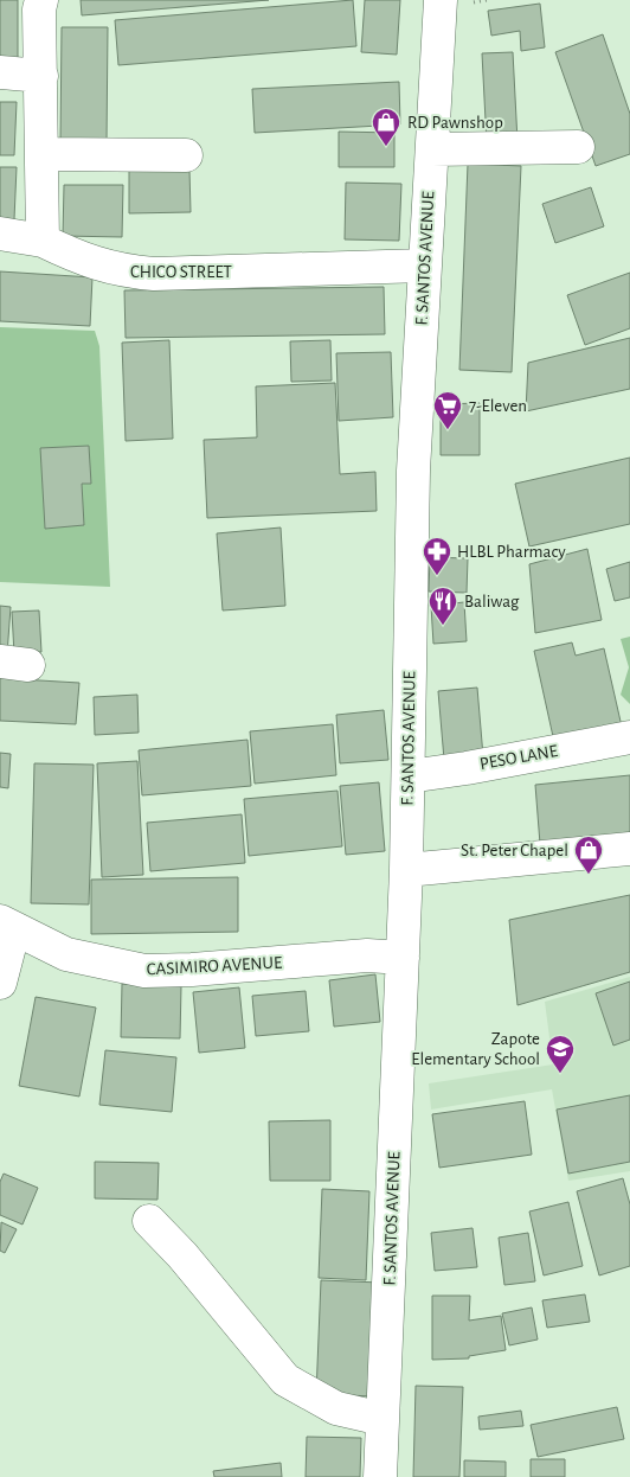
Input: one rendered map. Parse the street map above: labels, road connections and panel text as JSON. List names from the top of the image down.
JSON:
{
  "streets": {
    "street": [
      "F. SANTOS AVENUE",
      "CHICO STREET",
      "PESO LANE",
      "CASIMIRO AVENUE"
    ]
  },
  "crossings": [
    ["F. SANTOS AVENUE", "CHICO STREET"],
    ["F. SANTOS AVENUE", "PESO LANE"],
    ["F. SANTOS AVENUE", "CASIMIRO AVENUE"]
  ],
  "places": {
    "shop": ["RD Pawnshop", "St. Peter Chapel"],
    "supermarket": ["7-Eleven"],
    "pharmacy": ["HLBL Pharmacy"],
    "restaurant": ["Baliwag"],
    "school or university": ["Zapote Elementary School"]
  }
}
